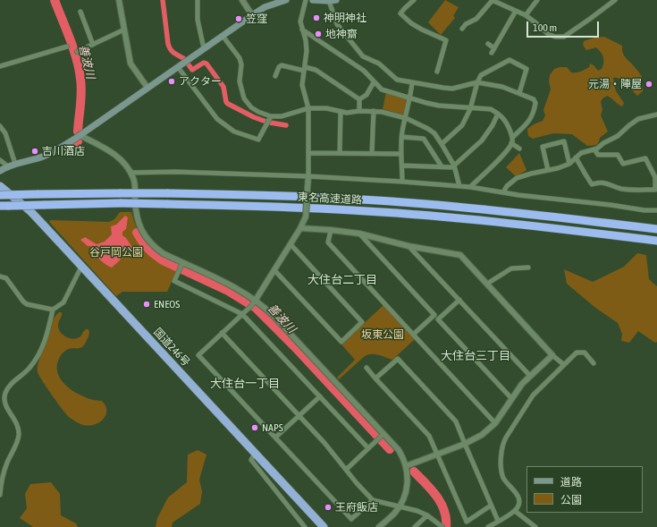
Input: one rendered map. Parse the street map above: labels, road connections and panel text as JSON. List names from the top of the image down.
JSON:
{
  "streets": {
    "highway": ["東名高速道路", "国道246号"]
  },
  "districts": ["大住台二丁目", "大住台三丁目", "大住台一丁目"],
  "water": ["善波川"],
  "parks": ["谷戸岡公園", "坂東公園"],
  "places": [
    "神明神社",
    "笠窪",
    "地神齋",
    "アクター",
    "元湯・陣屋",
    "吉川酒店",
    "ENEOS",
    "NAPS",
    "王府飯店"
  ],
  "legend": ["道路", "公園"],
  "scale_bar": "100 m"
}
